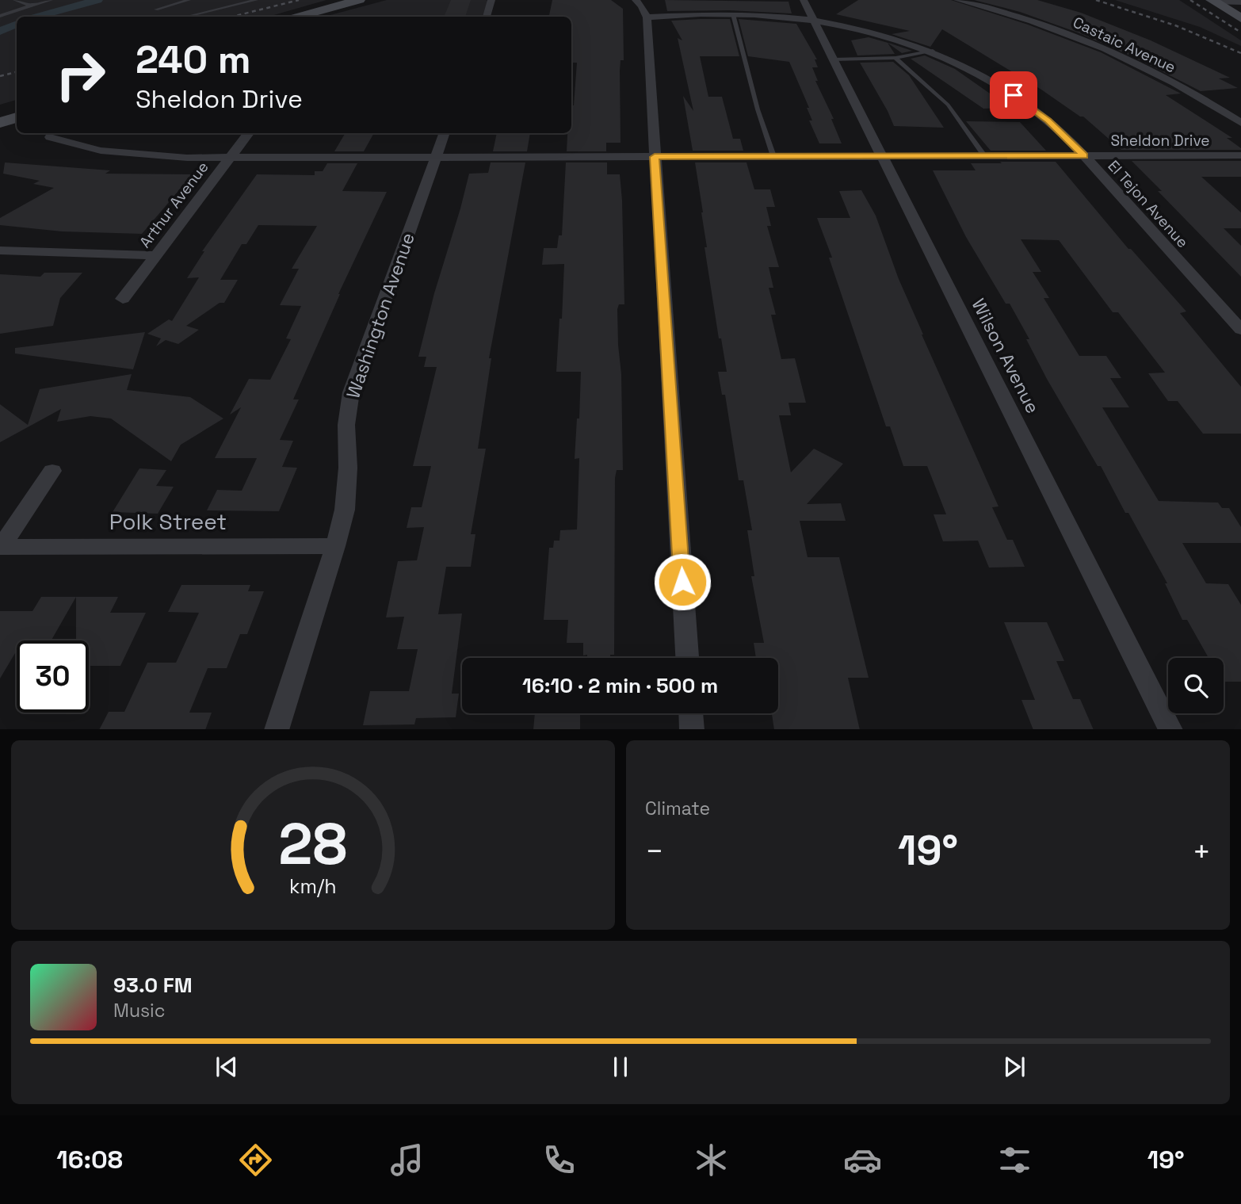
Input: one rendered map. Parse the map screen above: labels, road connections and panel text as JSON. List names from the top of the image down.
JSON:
{
  "streets": {
    "street": [
      "Castaic Avenue",
      "Sheldon Drive",
      "El Tejon Avenue",
      "Arthur Avenue",
      "Washington Avenue",
      "Wilson Avenue",
      "Polk Street"
    ]
  },
  "crossings": [
    ["Sheldon Drive", "El Tejon Avenue"],
    ["Sheldon Drive", "Arthur Avenue"],
    ["Sheldon Drive", "Washington Avenue"],
    ["Sheldon Drive", "Wilson Avenue"],
    ["El Tejon Avenue", "Wilson Avenue"],
    ["Washington Avenue", "Polk Street"]
  ],
  "page": {
    "turn": ["240 m", "Sheldon Drive"],
    "limit": "30",
    "trip": "16:10 · 2 min · 500 m",
    "tile": "Climate",
    "heat": ["−", "19°", "+"],
    "song": ["93.0 FM", "Music"],
    "tabs": ["16:08", "19°"],
    "gauge": ["28", "km/h"]
  }
}
